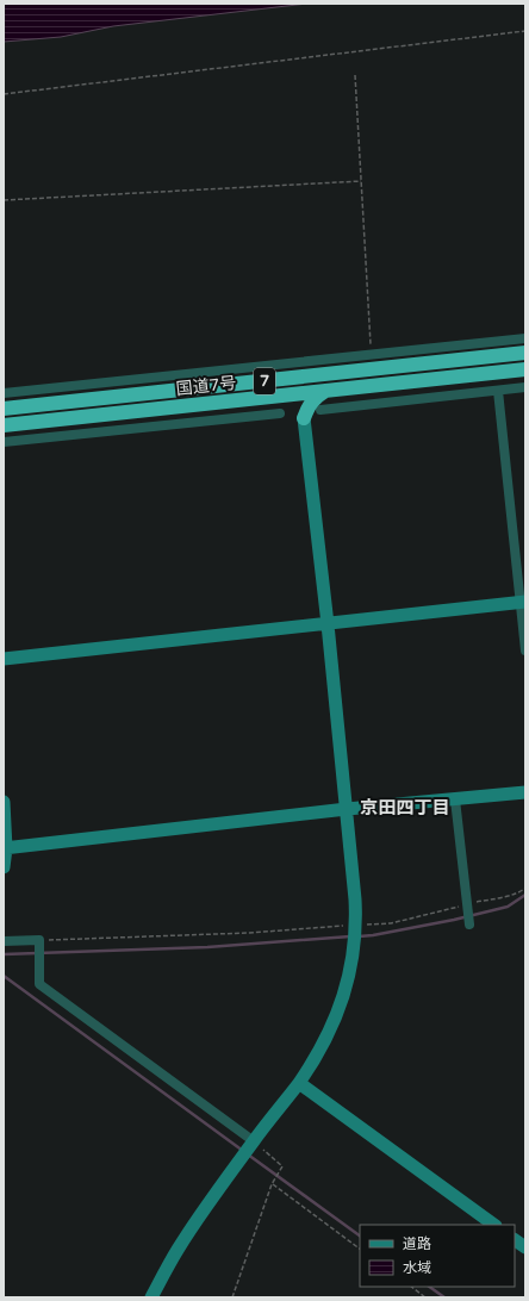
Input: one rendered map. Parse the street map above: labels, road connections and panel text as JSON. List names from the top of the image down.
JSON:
{
  "streets": {
    "highway": ["7", "国道7号"]
  },
  "districts": ["京田四丁目"],
  "legend": ["道路", "水域"]
}
